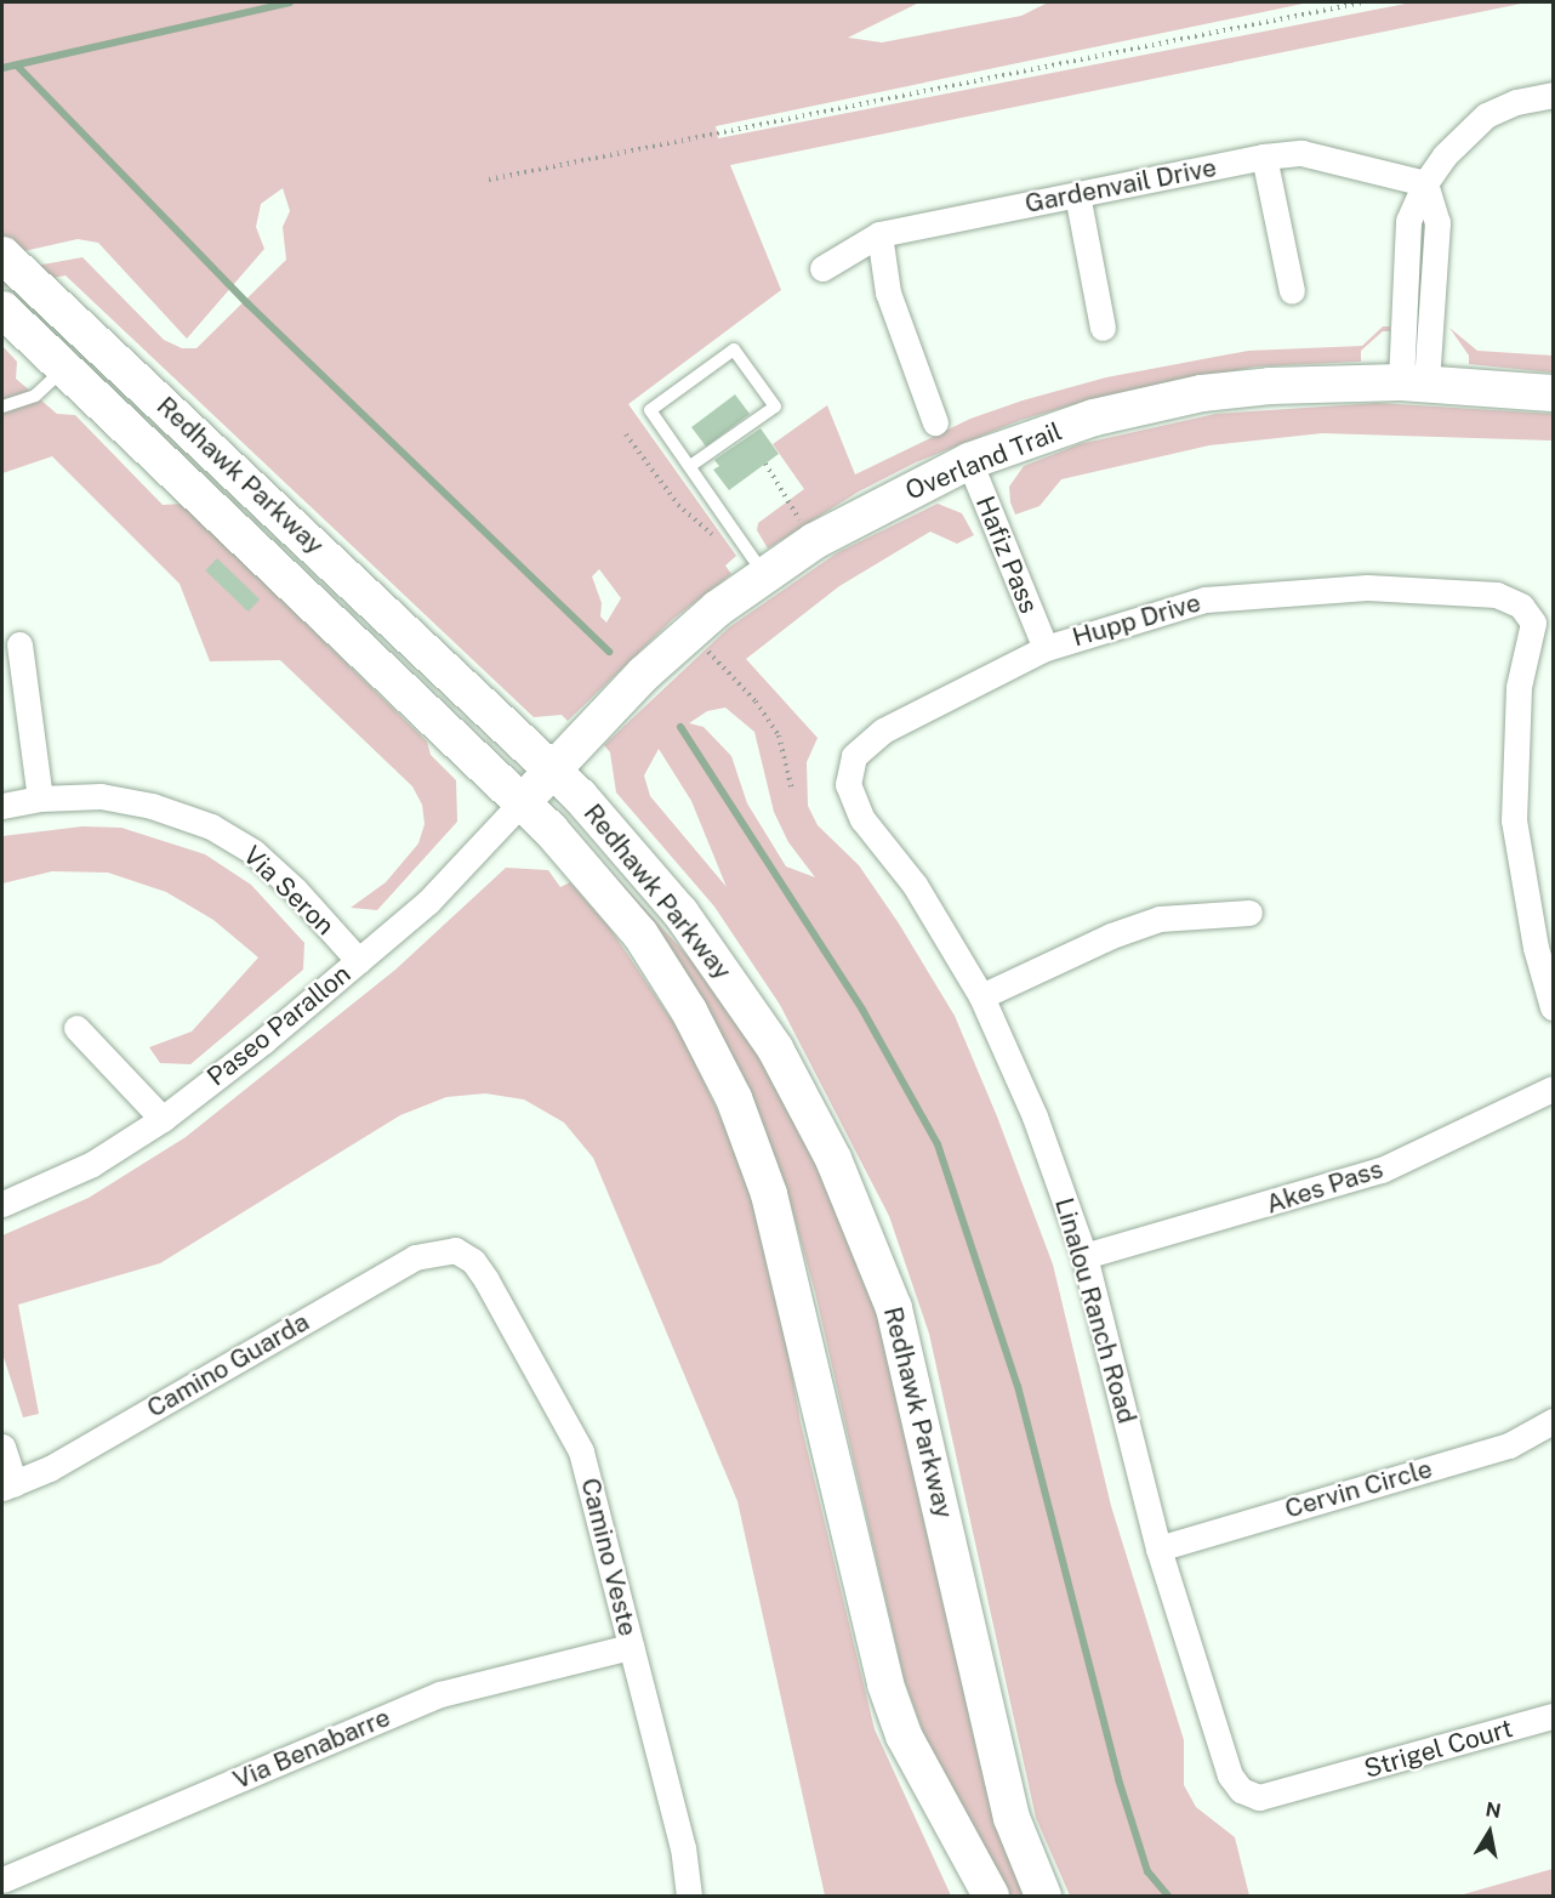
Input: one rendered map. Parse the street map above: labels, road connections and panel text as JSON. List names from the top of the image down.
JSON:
{
  "streets": {
    "main road": ["Overland Trail", "Redhawk Parkway"],
    "street": [
      "Gardenvail Drive",
      "Hafiz Pass",
      "Hupp Drive",
      "Via Seron",
      "Paseo Parallon",
      "Akes Pass",
      "Linalou Ranch Road",
      "Camino Guarda",
      "Cervin Circle",
      "Camino Veste",
      "Via Benabarre",
      "Strigel Court"
    ]
  },
  "crossings": [
    ["Overland Trail", "Redhawk Parkway"],
    ["Overland Trail", "Hafiz Pass"],
    ["Overland Trail", "Paseo Parallon"],
    ["Redhawk Parkway", "Paseo Parallon"],
    ["Hafiz Pass", "Hupp Drive"],
    ["Hupp Drive", "Linalou Ranch Road"],
    ["Via Seron", "Paseo Parallon"],
    ["Akes Pass", "Linalou Ranch Road"],
    ["Linalou Ranch Road", "Cervin Circle"],
    ["Linalou Ranch Road", "Strigel Court"],
    ["Camino Guarda", "Camino Veste"],
    ["Camino Veste", "Via Benabarre"]
  ],
  "north": "top"
}
